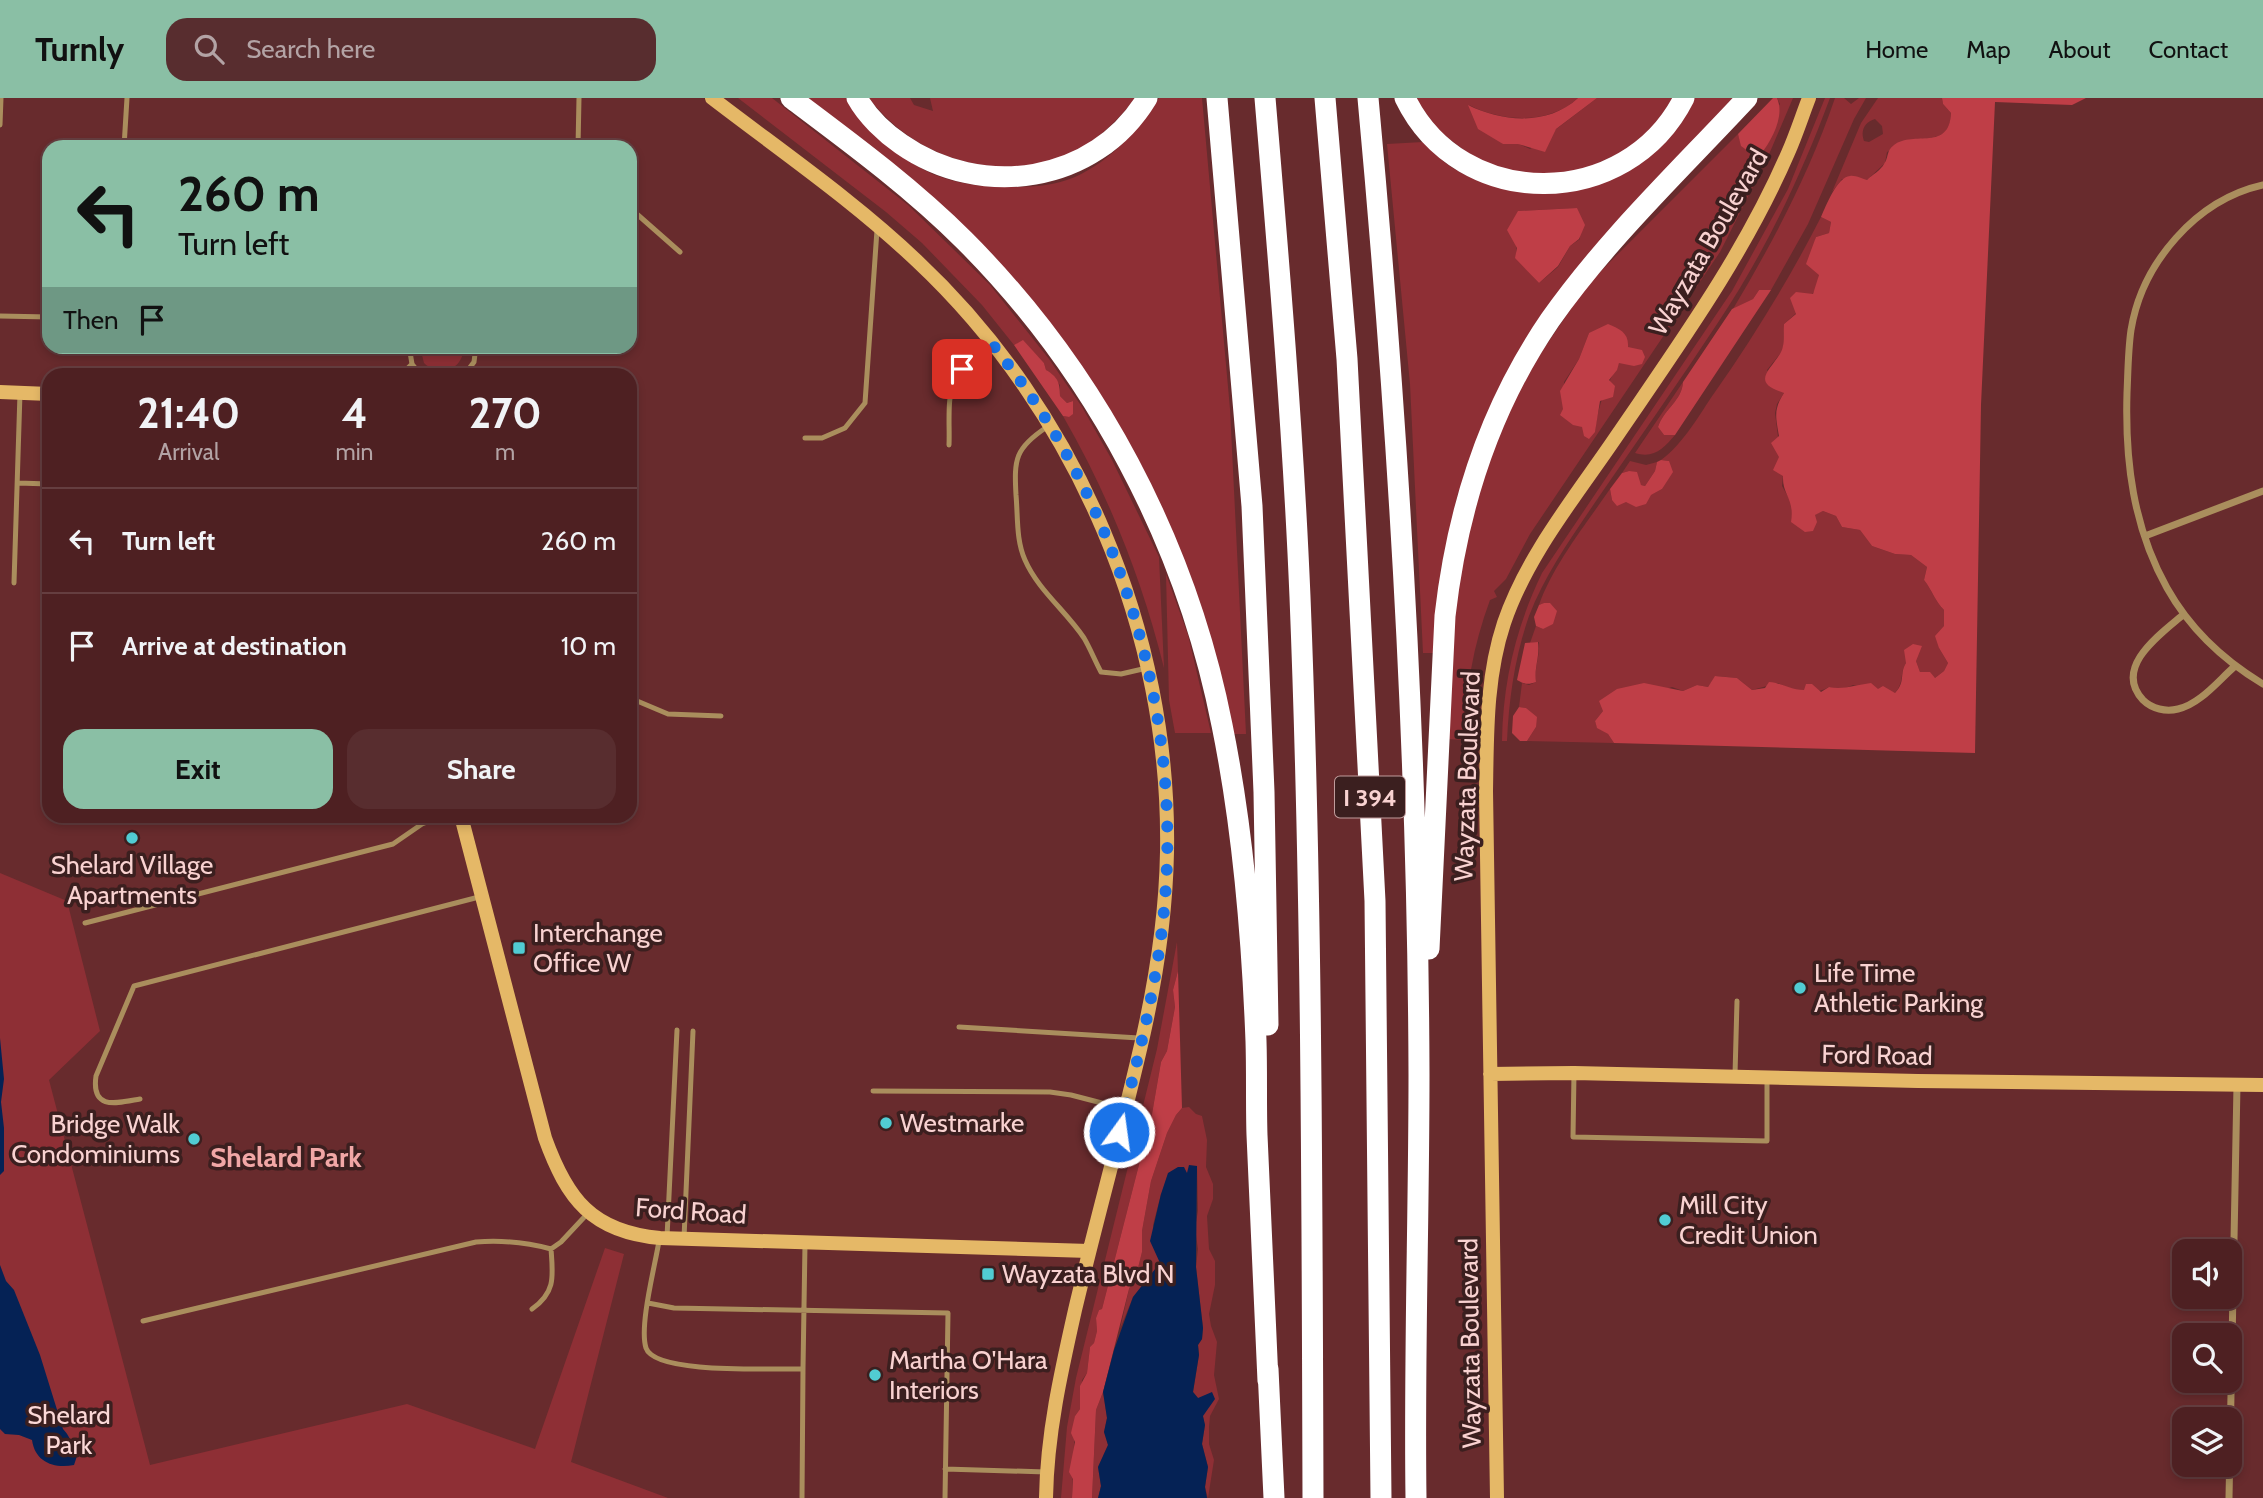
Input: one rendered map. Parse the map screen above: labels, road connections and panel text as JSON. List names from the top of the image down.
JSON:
{
  "streets": {
    "highway": ["I 394"],
    "street": ["Wayzata Boulevard", "Ford Road"]
  },
  "crossings": [
    ["Wayzata Boulevard", "Ford Road"]
  ],
  "districts": ["Shelard Park"],
  "parks": ["Shelard Park"],
  "places": {
    "other": [
      "Shelard Village Apartments",
      "Life Time Athletic Parking",
      "Westmarke",
      "Bridge Walk Condominiums",
      "Mill City Credit Union",
      "Martha O'Hara Interiors"
    ],
    "transit": ["Interchange Office W", "Wayzata Blvd N"]
  },
  "page": {
    "header": "Turnly",
    "search": "Search here",
    "nav": [
      "Home",
      "Map",
      "About",
      "Contact"
    ],
    "turn": ["260 m", "Turn left"],
    "then": "Then",
    "eta": [
      "21:40",
      "Arrival",
      "4",
      "min",
      "270",
      "m"
    ],
    "list": [
      {
        "name": "Turn left",
        "value": "260 m"
      },
      {
        "name": "Arrive at destination",
        "value": "10 m"
      }
    ],
    "buttons": ["Exit", "Share"]
  }
}
